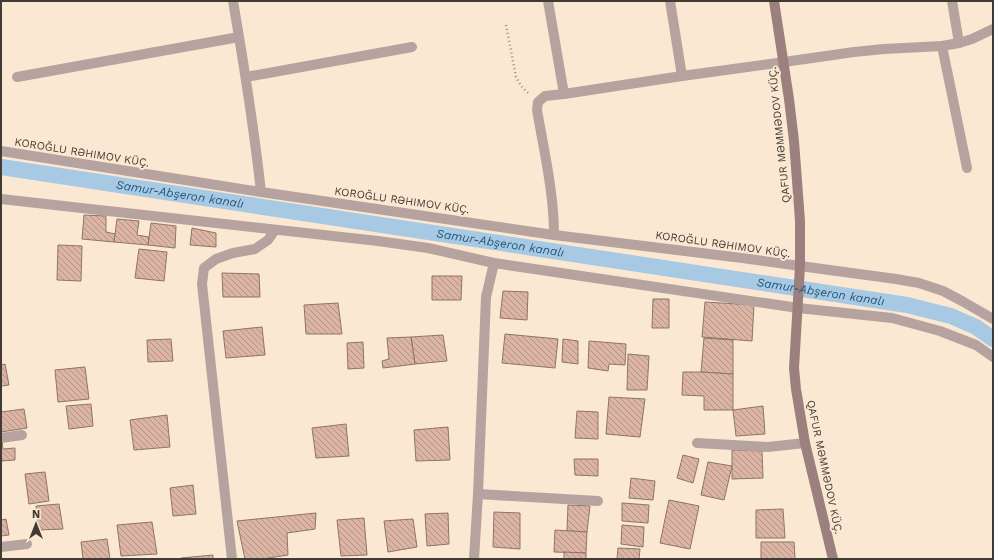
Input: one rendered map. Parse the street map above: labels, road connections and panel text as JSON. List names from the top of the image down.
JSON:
{
  "streets": {
    "street": ["QAFUR MƏMMƏDOV KÜÇ.", "KOROĞLU RƏHIMOV KÜÇ."]
  },
  "crossings": [
    ["QAFUR MƏMMƏDOV KÜÇ.", "KOROĞLU RƏHIMOV KÜÇ."]
  ],
  "water": ["Samur-Abşeron kanalı"],
  "north": "top"
}
